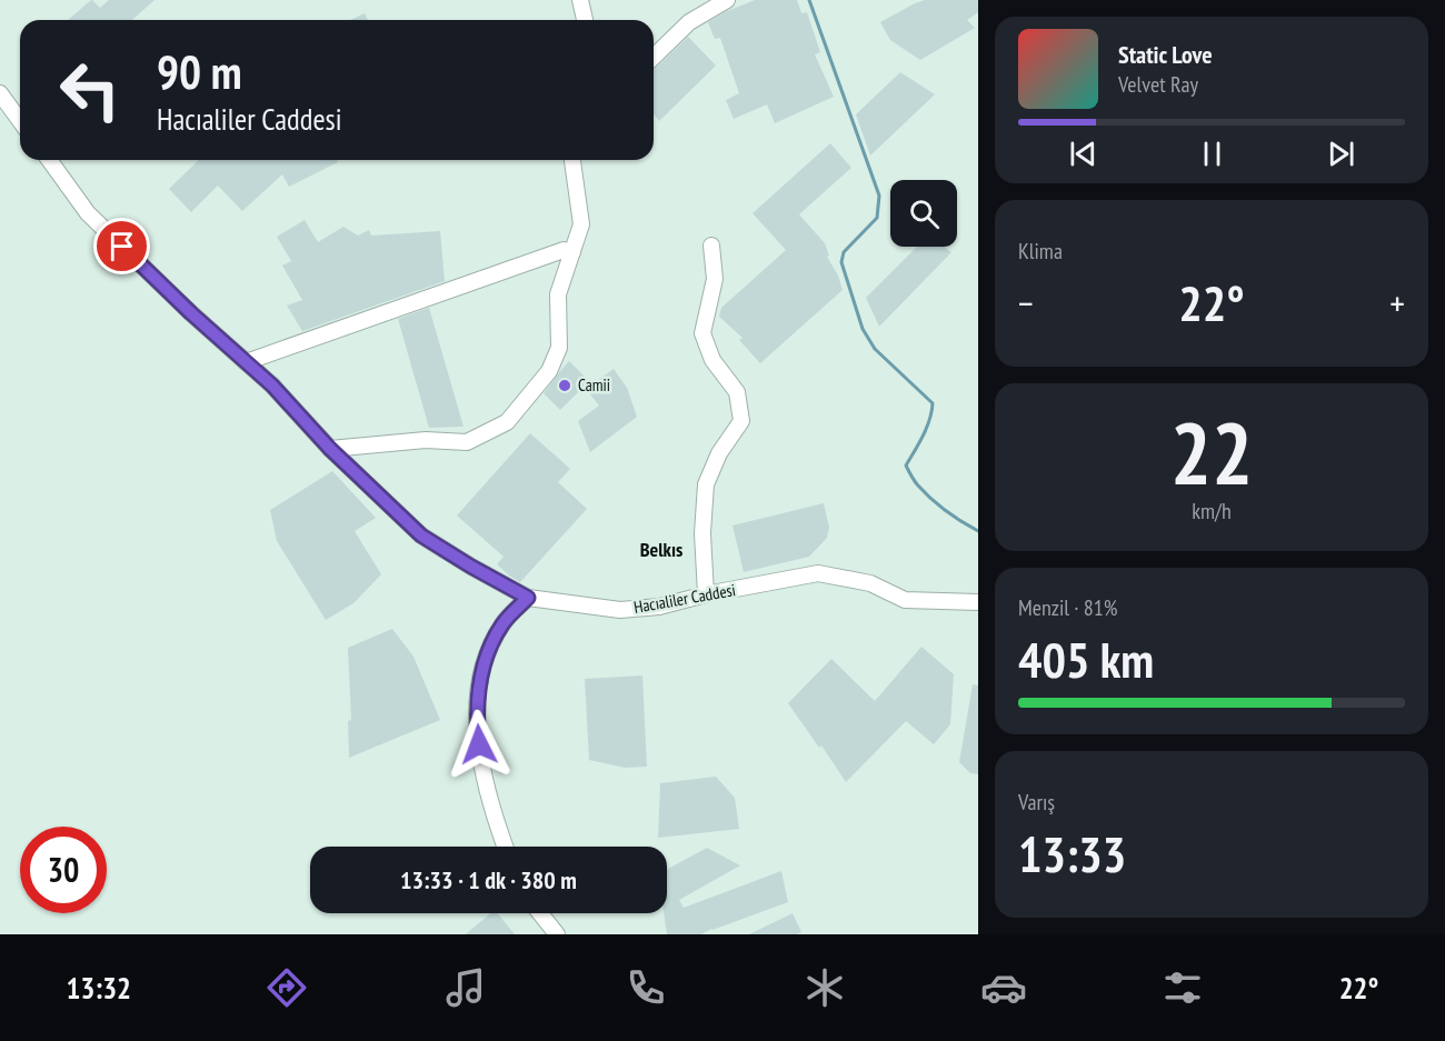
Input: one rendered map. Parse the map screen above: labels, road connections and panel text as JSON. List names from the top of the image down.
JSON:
{
  "streets": {
    "street": ["Hacıaliler Caddesi"]
  },
  "districts": ["Belkıs"],
  "places": ["Camii"],
  "page": {
    "turn": ["90 m", "Hacıaliler Caddesi"],
    "song": ["Static Love", "Velvet Ray"],
    "tile": [
      "Klima",
      ["22", "km/h"],
      ["Menzil · 81%", "405 km"],
      ["Varış", "13:33"]
    ],
    "heat": ["−", "22°", "+"],
    "limit": "30",
    "trip": "13:33 · 1 dk · 380 m",
    "tabs": ["13:32", "22°"]
  }
}
